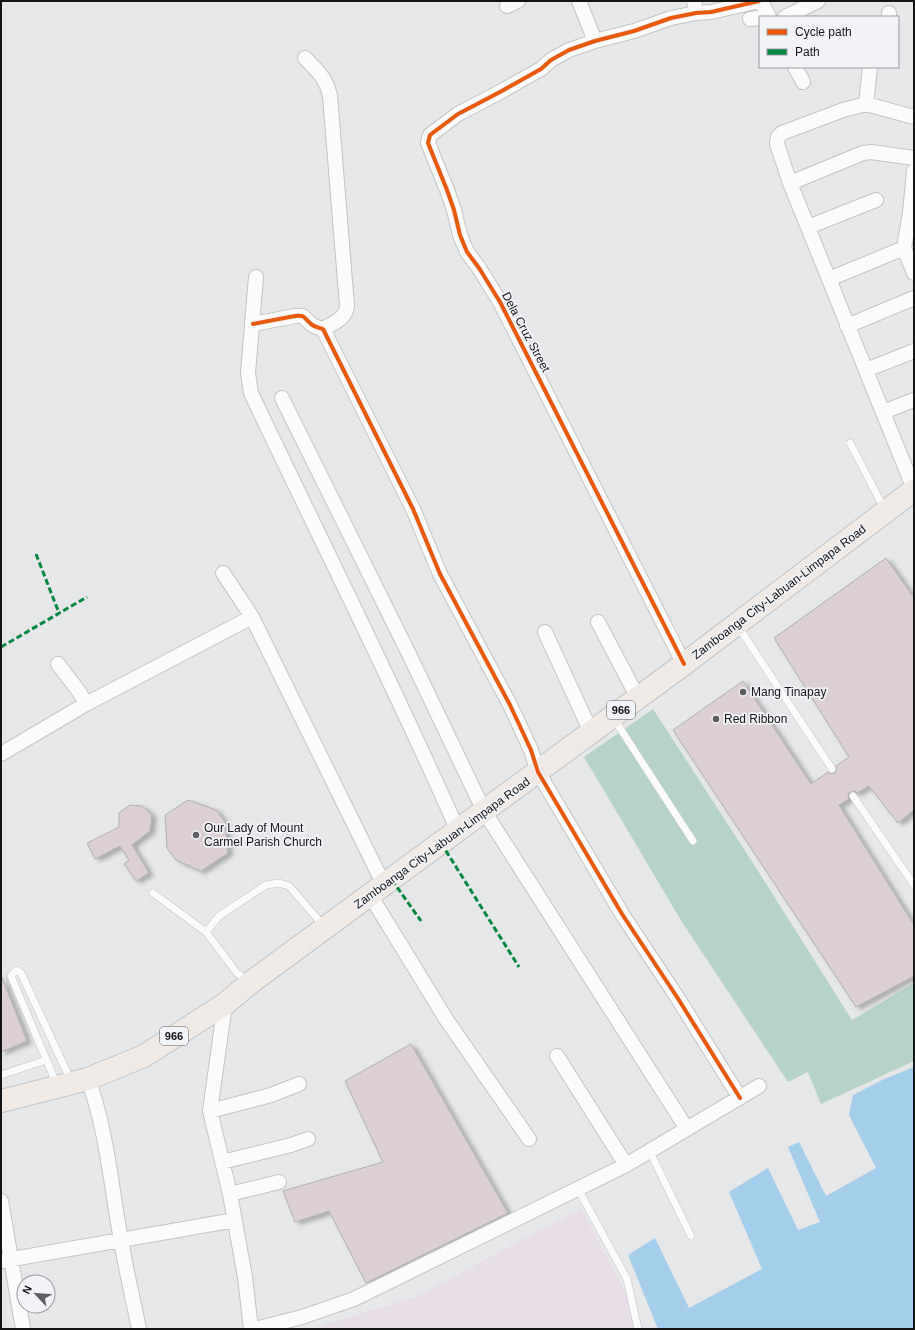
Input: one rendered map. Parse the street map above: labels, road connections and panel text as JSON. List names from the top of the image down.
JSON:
{
  "streets": {
    "main road": ["Zamboanga City-Labuan-Limpapa Road", "966"],
    "street": ["Dela Cruz Street"]
  },
  "crossings": [
    ["Dela Cruz Street", "Zamboanga City-Labuan-Limpapa Road"]
  ],
  "places": ["Mang Tinapay", "Red Ribbon", "Our Lady of Mount Carmel Parish Church"],
  "legend": ["Cycle path", "Path"],
  "north": "top left"
}
